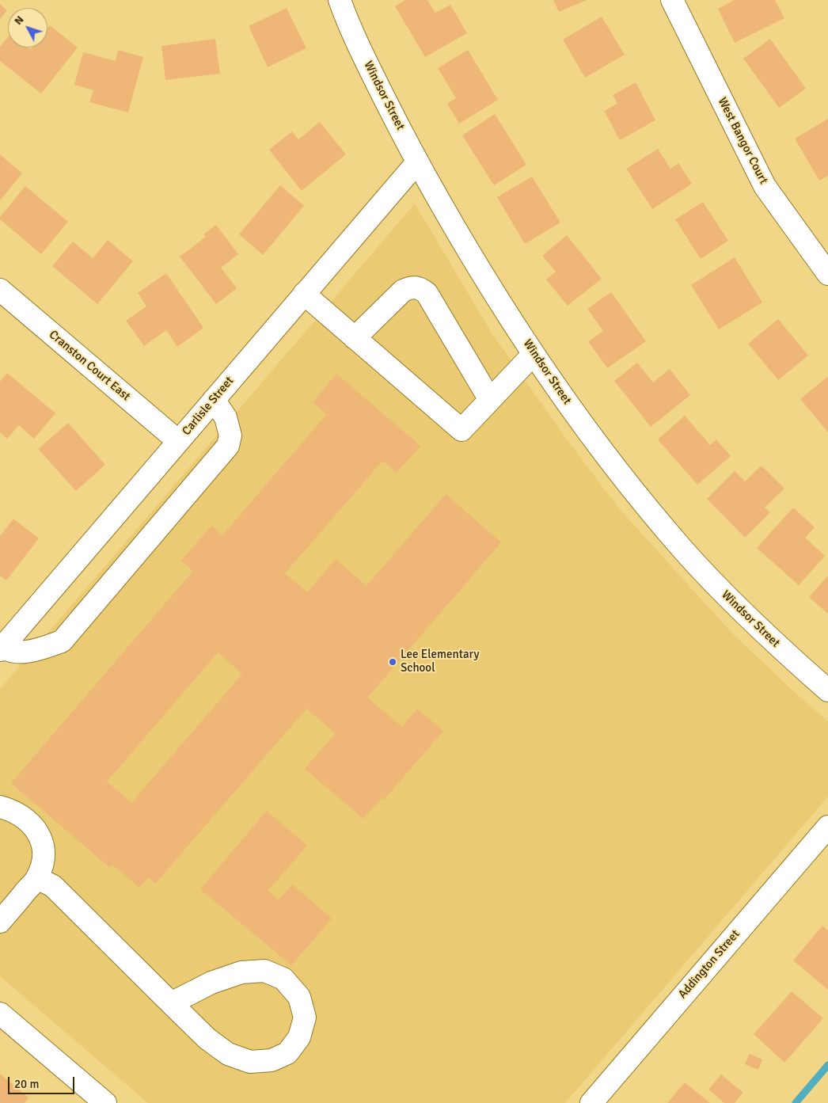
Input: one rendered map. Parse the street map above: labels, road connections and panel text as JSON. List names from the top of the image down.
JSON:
{
  "streets": {
    "street": [
      "Windsor Street",
      "West Bangor Court",
      "Cranston Court East",
      "Carlisle Street",
      "Addington Street"
    ]
  },
  "crossings": [
    ["Windsor Street", "Carlisle Street"],
    ["Cranston Court East", "Carlisle Street"]
  ],
  "places": ["Lee Elementary School"],
  "scale_bar": "20 m",
  "north": "top left"
}
